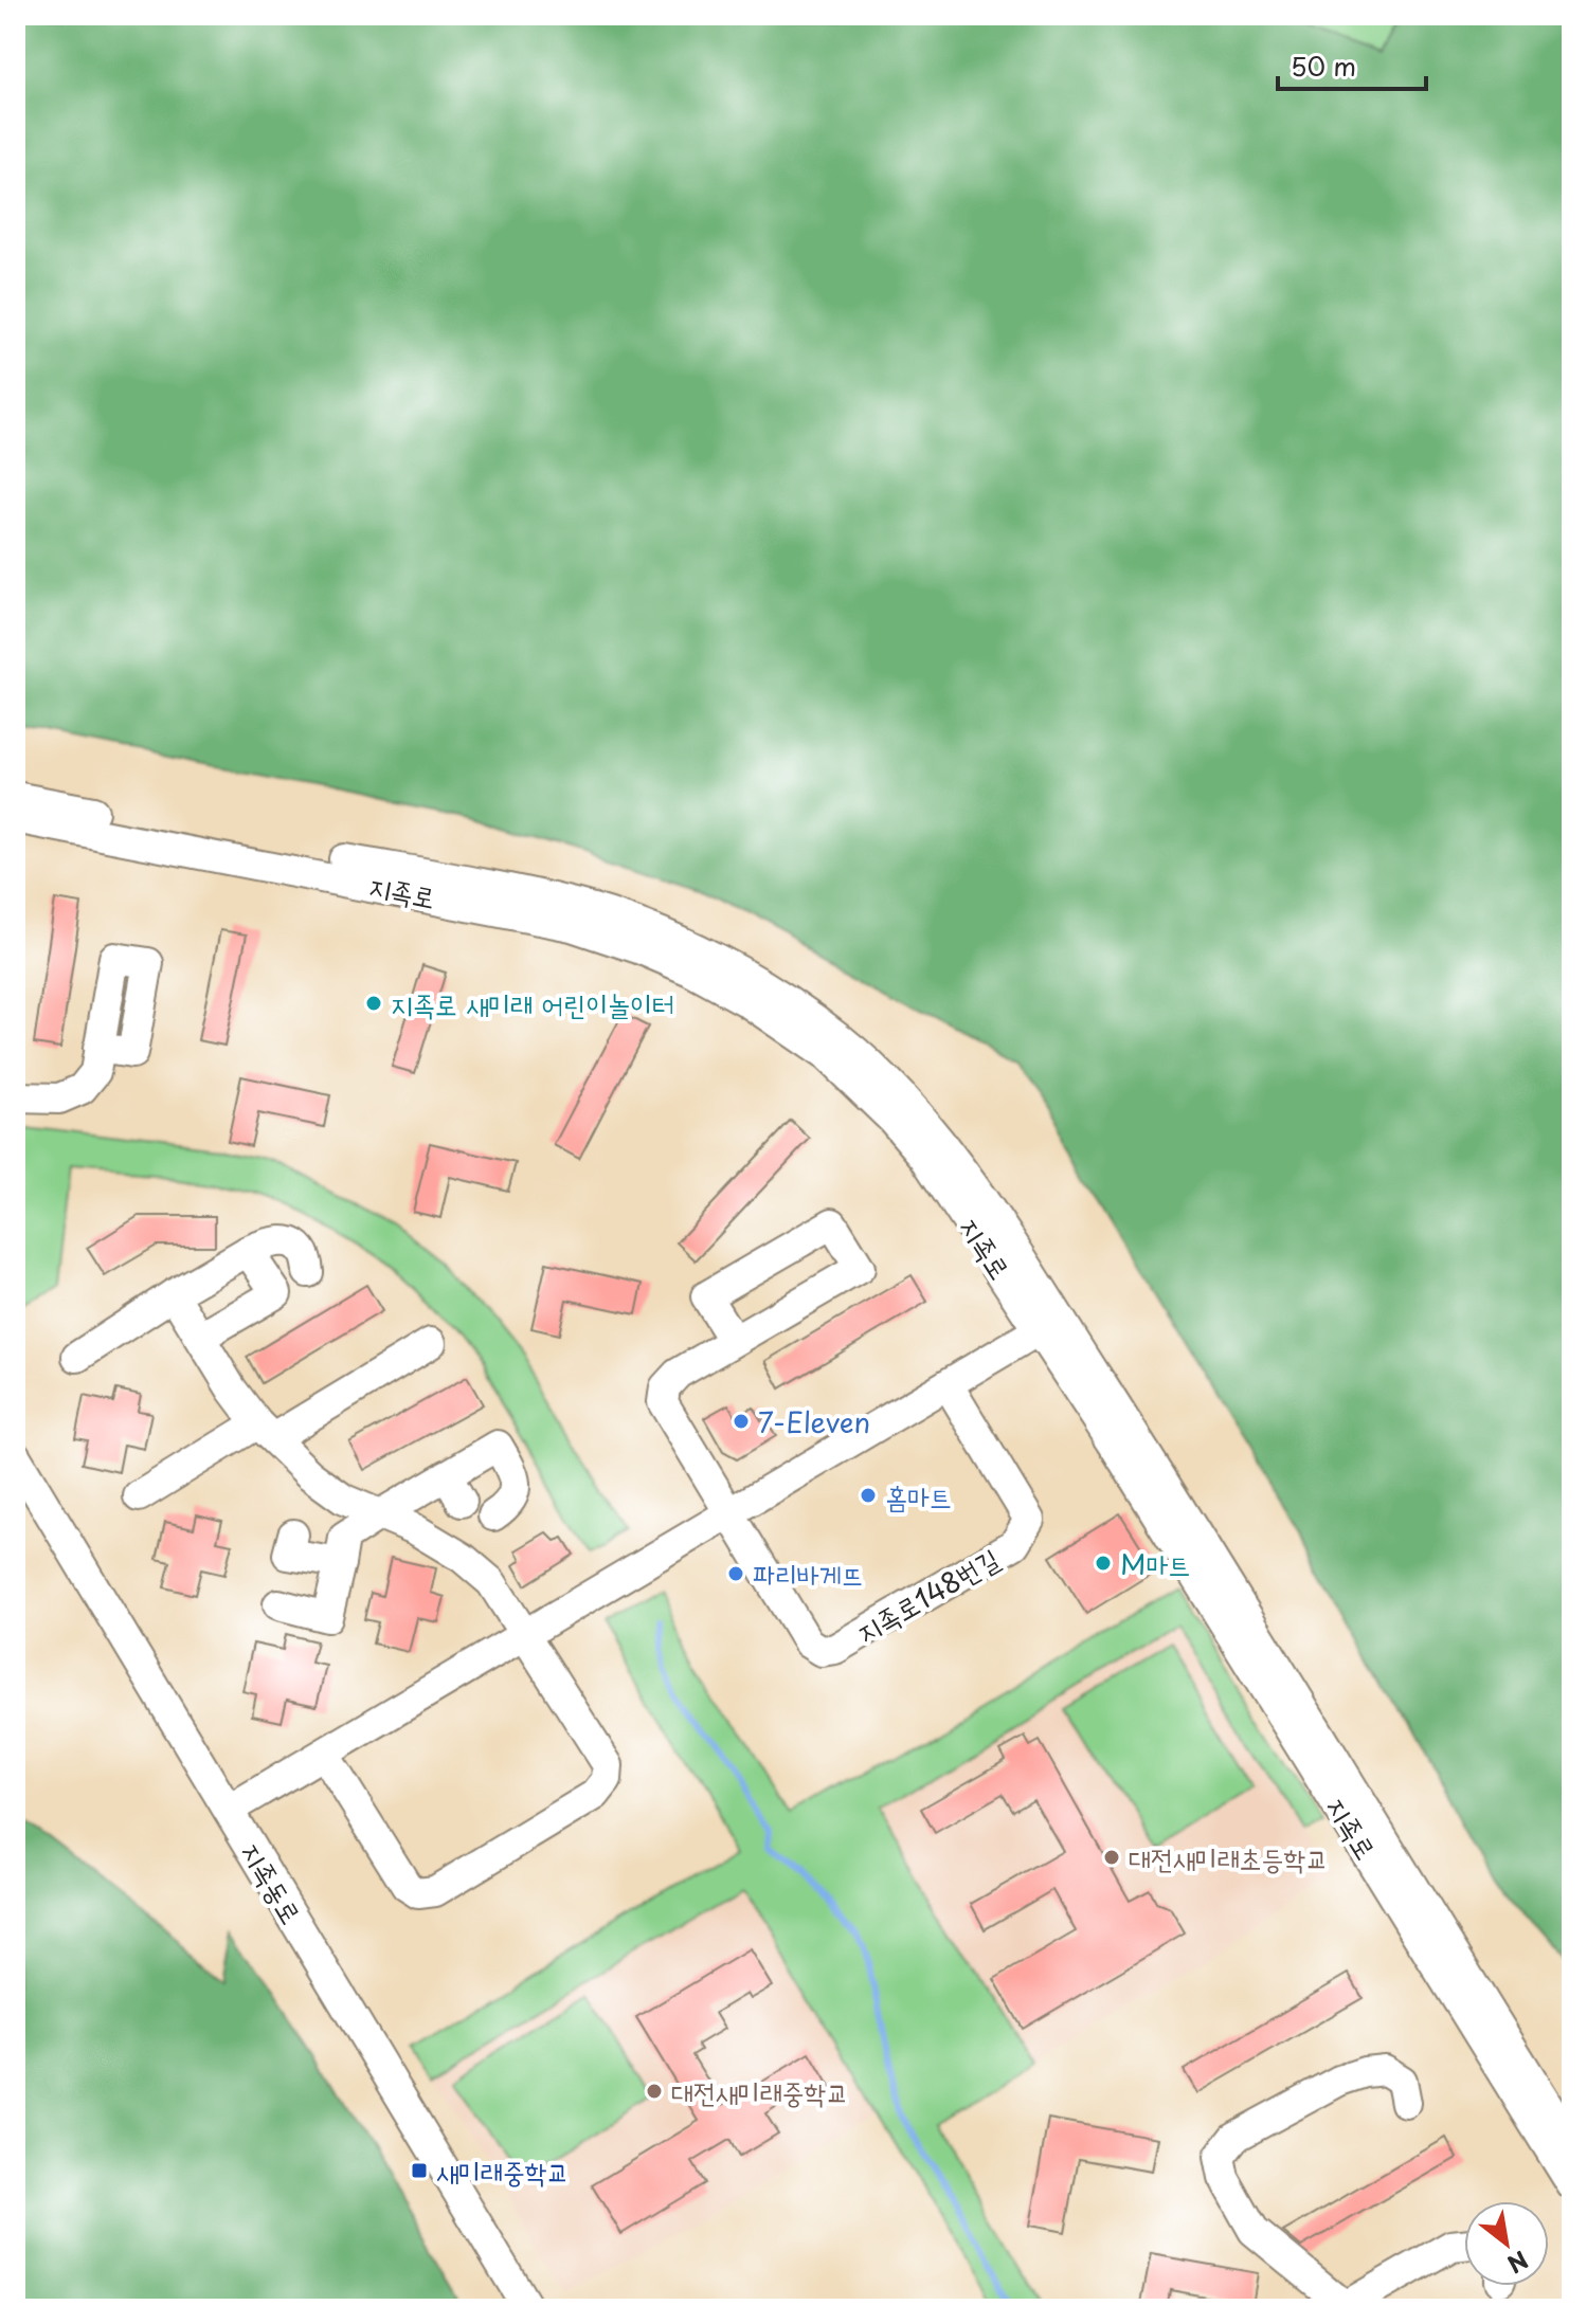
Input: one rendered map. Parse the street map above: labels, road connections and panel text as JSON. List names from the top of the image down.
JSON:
{
  "streets": {
    "street": ["지족로", "지족로148번길", "지족동로"]
  },
  "places": {
    "other": [
      "지족로 새미래 어린이놀이터",
      "7-Eleven",
      "홈마트",
      "M마트",
      "파리바게뜨",
      "대전새미래초등학교",
      "대전새미래중학교"
    ],
    "transit": ["새미래중학교"]
  },
  "scale_bar": "50 m",
  "north": "bottom right"
}
